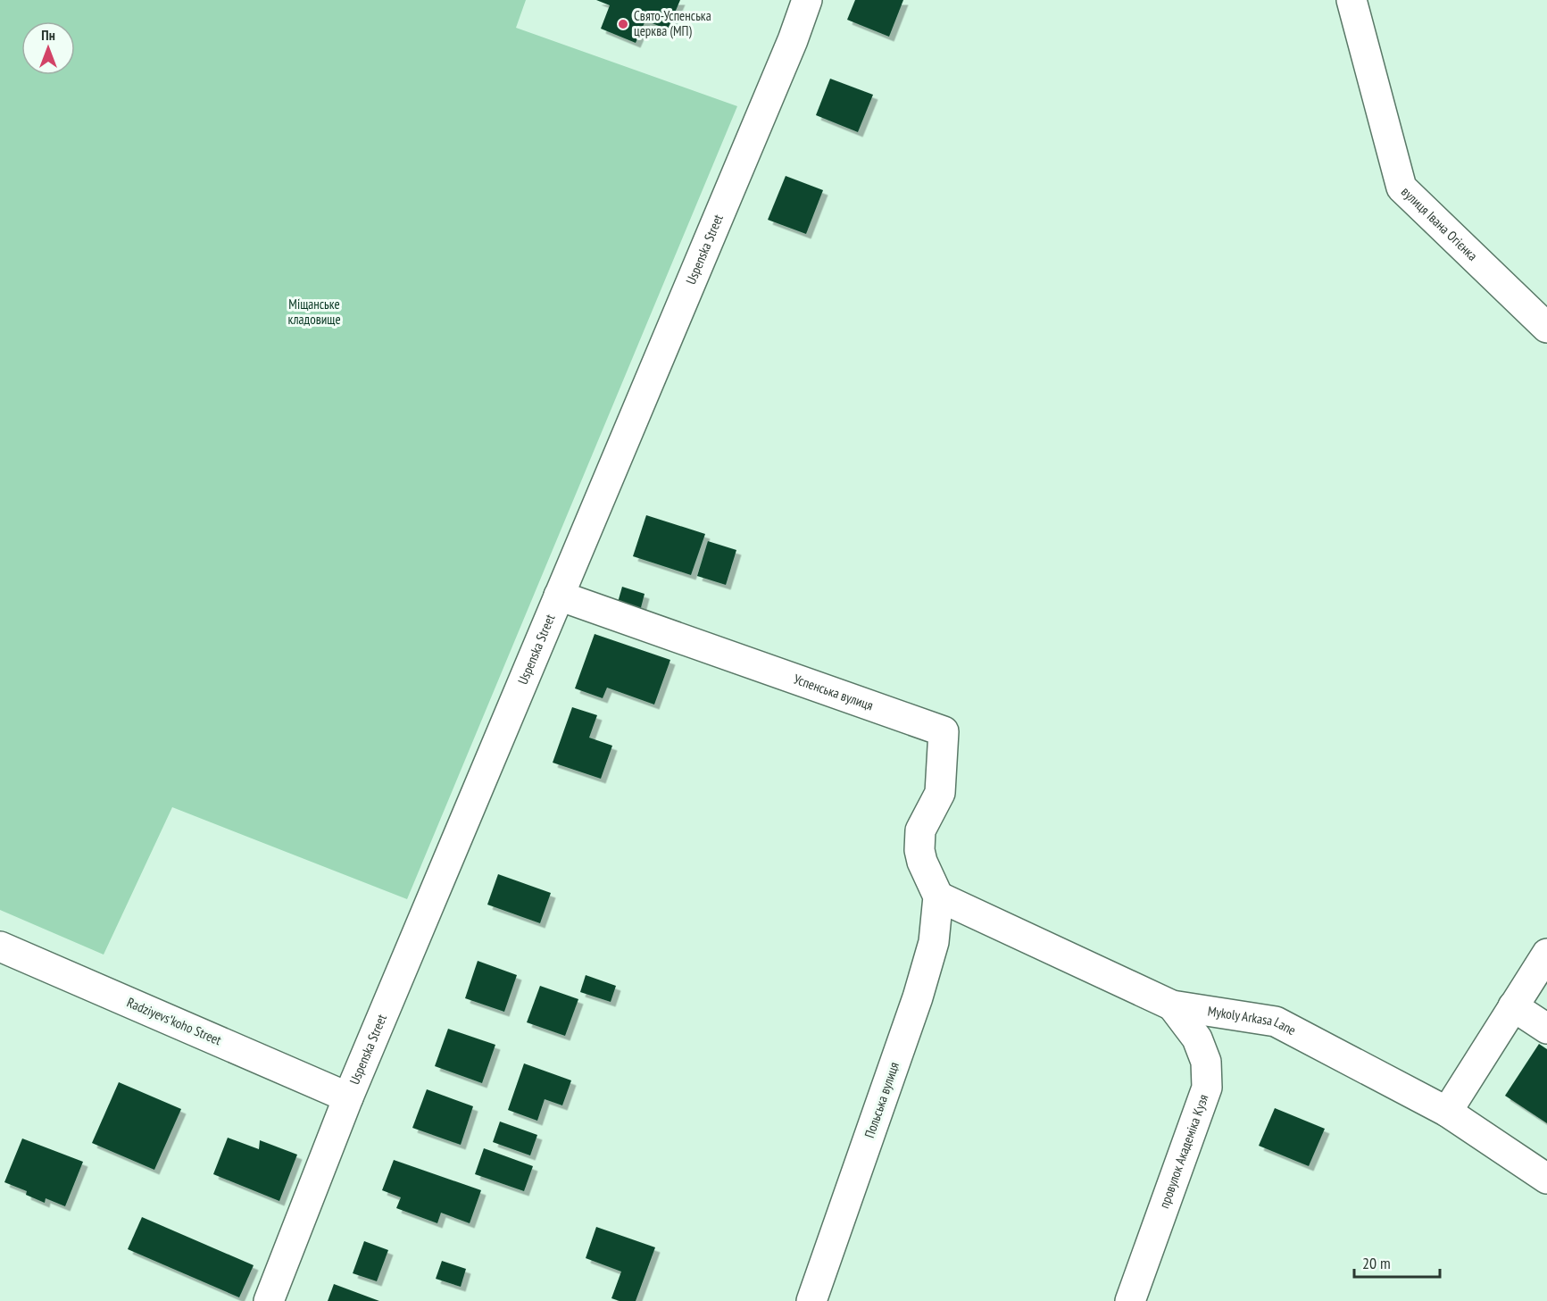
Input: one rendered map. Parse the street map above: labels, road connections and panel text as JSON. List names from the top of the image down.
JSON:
{
  "streets": {
    "street": [
      "вулиця Івана Огієнка",
      "Uspenska Street",
      "Успенська вулиця",
      "Radziyevsʹkoho Street",
      "Mykoly Arkasa Lane",
      "Польська вулиця",
      "провулок Академіка Кузя"
    ]
  },
  "crossings": [
    ["Uspenska Street", "Успенська вулиця"],
    ["Uspenska Street", "Radziyevsʹkoho Street"],
    ["Успенська вулиця", "Mykoly Arkasa Lane"],
    ["Успенська вулиця", "Польська вулиця"],
    ["Mykoly Arkasa Lane", "Польська вулиця"],
    ["Mykoly Arkasa Lane", "провулок Академіка Кузя"]
  ],
  "parks": ["Міщанське кладовище"],
  "places": ["Свято-Успенська церква (МП)"],
  "scale_bar": "20 m",
  "north": "top"
}
